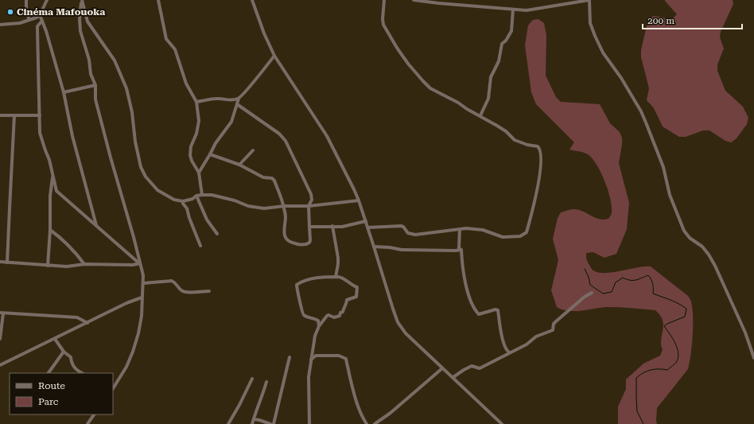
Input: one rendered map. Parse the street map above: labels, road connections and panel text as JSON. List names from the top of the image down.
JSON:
{
  "places": ["Cinéma Mafouoka"],
  "legend": ["Route", "Parc"],
  "scale_bar": "200 m"
}
